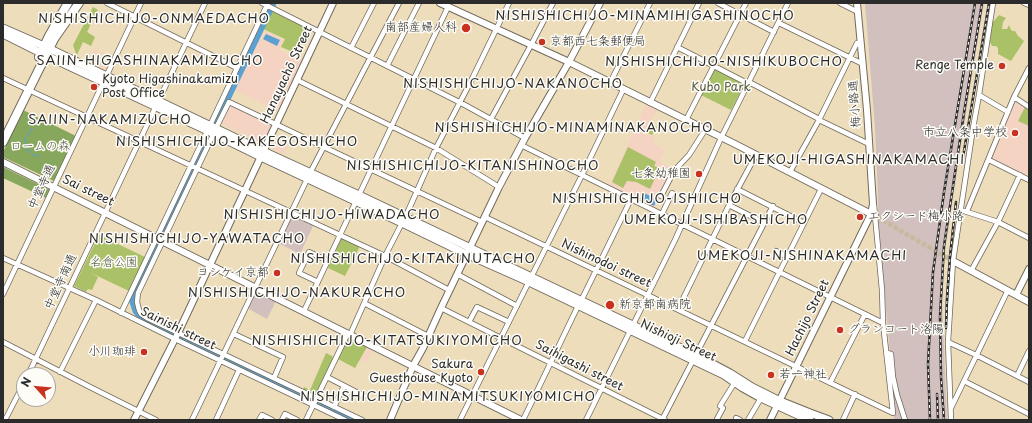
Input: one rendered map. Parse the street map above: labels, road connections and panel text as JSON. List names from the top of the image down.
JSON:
{
  "streets": {
    "main road": ["Nishioji Street"],
    "street": [
      "Hanayachō Street",
      "梅小路通",
      "中堂寺通",
      "Sai street",
      "Nishinodoi street",
      "中堂寺南通",
      "Hachijo Street",
      "Sainishi street",
      "Saihigashi street"
    ]
  },
  "crossings": [
    ["Hanayachō Street", "Nishinodoi street"],
    ["Hanayachō Street", "Sainishi street"],
    ["Hanayachō Street", "Nishioji Street"],
    ["梅小路通", "Hachijo Street"],
    ["中堂寺通", "Sai street"],
    ["中堂寺通", "Sainishi street"],
    ["中堂寺通", "Nishioji Street"],
    ["Sai street", "中堂寺南通"],
    ["Nishinodoi street", "Hachijo Street"],
    ["Nishinodoi street", "Nishioji Street"],
    ["中堂寺南通", "Sainishi street"],
    ["中堂寺南通", "Nishioji Street"],
    ["Hachijo Street", "Nishioji Street"]
  ],
  "districts": [
    "NISHISHICHIJO-MINAMIHIGASHINOCHO",
    "NISHISHICHIJO-ONMAEDACHO",
    "SAIIN-HIGASHINAKAMIZUCHO",
    "NISHISHICHIJO-NISHIKUBOCHO",
    "NISHISHICHIJO-NAKANOCHO",
    "SAIIN-NAKAMIZUCHO",
    "NISHISHICHIJO-MINAMINAKANOCHO",
    "NISHISHICHIJO-KAKEGOSHICHO",
    "UMEKOJI-HIGASHINAKAMACHI",
    "NISHISHICHIJO-KITANISHINOCHO",
    "NISHISHICHIJO-ISHIICHO",
    "NISHISHICHIJO-HIWADACHO",
    "UMEKOJI-ISHIBASHICHO",
    "NISHISHICHIJO-YAWATACHO",
    "UMEKOJI-NISHINAKAMACHI",
    "NISHISHICHIJO-KITAKINUTACHO",
    "NISHISHICHIJO-NAKURACHO",
    "NISHISHICHIJO-KITATSUKIYOMICHO",
    "NISHISHICHIJO-MINAMITSUKIYOMICHO"
  ],
  "parks": ["Kubo Park", "ロームの森", "名倉公園"],
  "places": [
    "南部産婦人科",
    "京都西七条郵便局",
    "Renge Temple",
    "Kyoto Higashinakamizu Post Office",
    "市立八条中学校",
    "七条幼稚園",
    "エクシード梅小路",
    "ヨシケイ京都",
    "新京都南病院",
    "グランコート洛陽",
    "小川珈琲",
    "Sakura Guesthouse Kyoto",
    "若一神社"
  ],
  "north": "top left"
}
